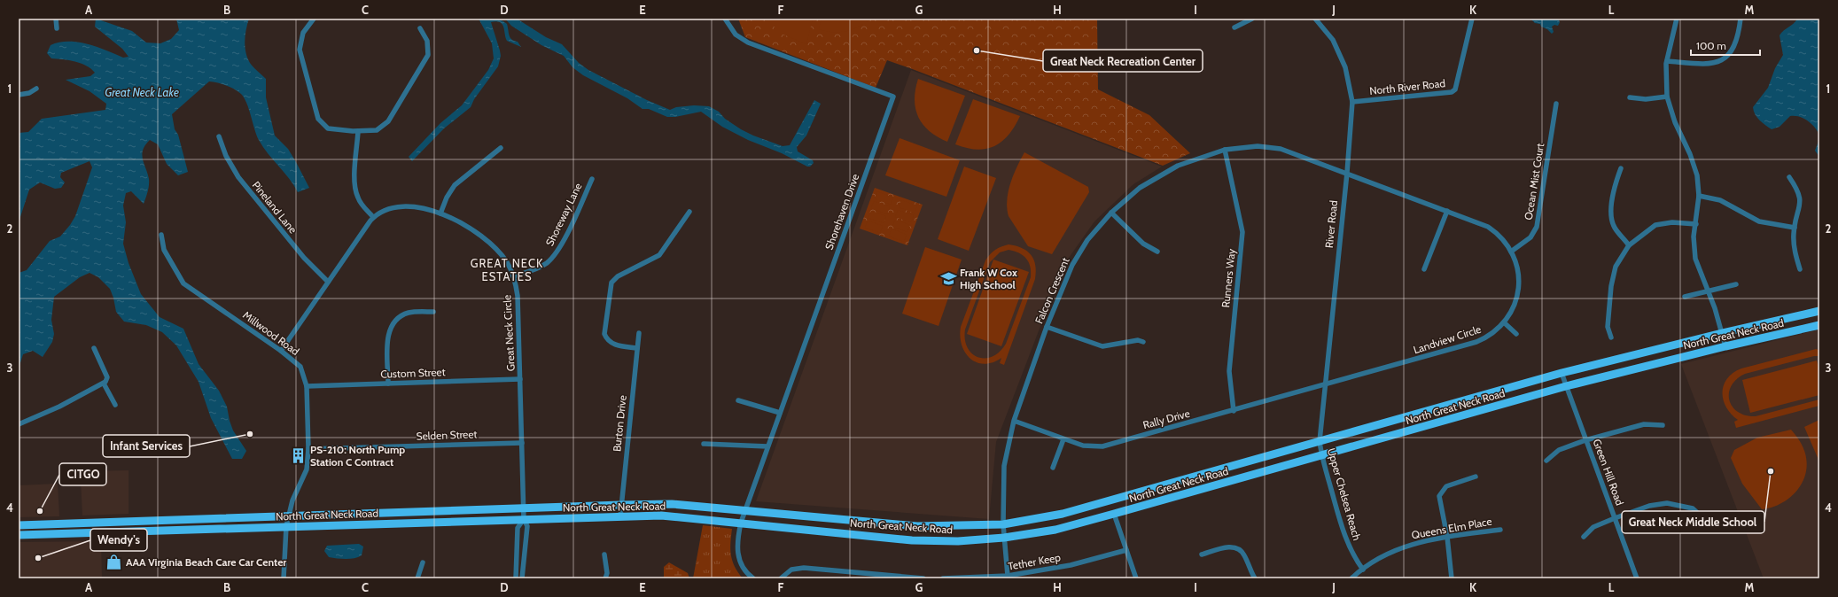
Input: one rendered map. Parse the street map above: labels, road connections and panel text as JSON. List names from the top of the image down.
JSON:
{
  "streets": {
    "main road": ["North Great Neck Road"],
    "street": [
      "North River Road",
      "Ocean Mist Court",
      "Pineland Lane",
      "Shorehaven Drive",
      "Shoreway Lane",
      "River Road",
      "Runners Way",
      "Falcon Crescent",
      "Millwood Road",
      "Great Neck Circle",
      "Landview Circle",
      "Custom Street",
      "Rally Drive",
      "Burton Drive",
      "Selden Street",
      "Green Hill Road",
      "Upper Chelsea Reach",
      "Queens Elm Place",
      "Tether Keep"
    ]
  },
  "crossings": [
    ["North River Road", "River Road"],
    ["Ocean Mist Court", "Landview Circle"],
    ["Pineland Lane", "Great Neck Circle"],
    ["Shorehaven Drive", "North Great Neck Road"],
    ["Shoreway Lane", "Great Neck Circle"],
    ["River Road", "Falcon Crescent"],
    ["River Road", "North Great Neck Road"],
    ["River Road", "Landview Circle"],
    ["River Road", "Rally Drive"],
    ["River Road", "Upper Chelsea Reach"],
    ["Runners Way", "Falcon Crescent"],
    ["Runners Way", "Rally Drive"],
    ["Falcon Crescent", "North Great Neck Road"],
    ["Falcon Crescent", "Landview Circle"],
    ["Falcon Crescent", "Rally Drive"],
    ["Falcon Crescent", "Tether Keep"],
    ["Millwood Road", "Great Neck Circle"],
    ["Millwood Road", "North Great Neck Road"],
    ["Millwood Road", "Custom Street"],
    ["Millwood Road", "Selden Street"],
    ["Great Neck Circle", "North Great Neck Road"],
    ["Great Neck Circle", "Custom Street"],
    ["Great Neck Circle", "Selden Street"],
    ["North Great Neck Road", "Burton Drive"],
    ["North Great Neck Road", "Green Hill Road"],
    ["North Great Neck Road", "Upper Chelsea Reach"],
    ["Landview Circle", "Rally Drive"],
    ["Upper Chelsea Reach", "Queens Elm Place"]
  ],
  "districts": ["GREAT NECK ESTATES"],
  "water": ["Great Neck Lake"],
  "places": {
    "other": [
      "Great Neck Recreation Center",
      "Infant Services",
      "Great Neck Middle School",
      "CITGO",
      "Wendy's"
    ],
    "school or university": ["Frank W Cox High School"],
    "building": ["PS-210: North Pump Station C Contract"],
    "shop": ["AAA Virginia Beach Care Car Center"]
  },
  "scale_bar": "100 m",
  "grid": {
    "columns": [
      "A",
      "B",
      "C",
      "D",
      "E",
      "F",
      "G",
      "H",
      "I",
      "J",
      "K",
      "L",
      "M"
    ],
    "rows": [
      "1",
      "2",
      "3",
      "4"
    ]
  }
}
